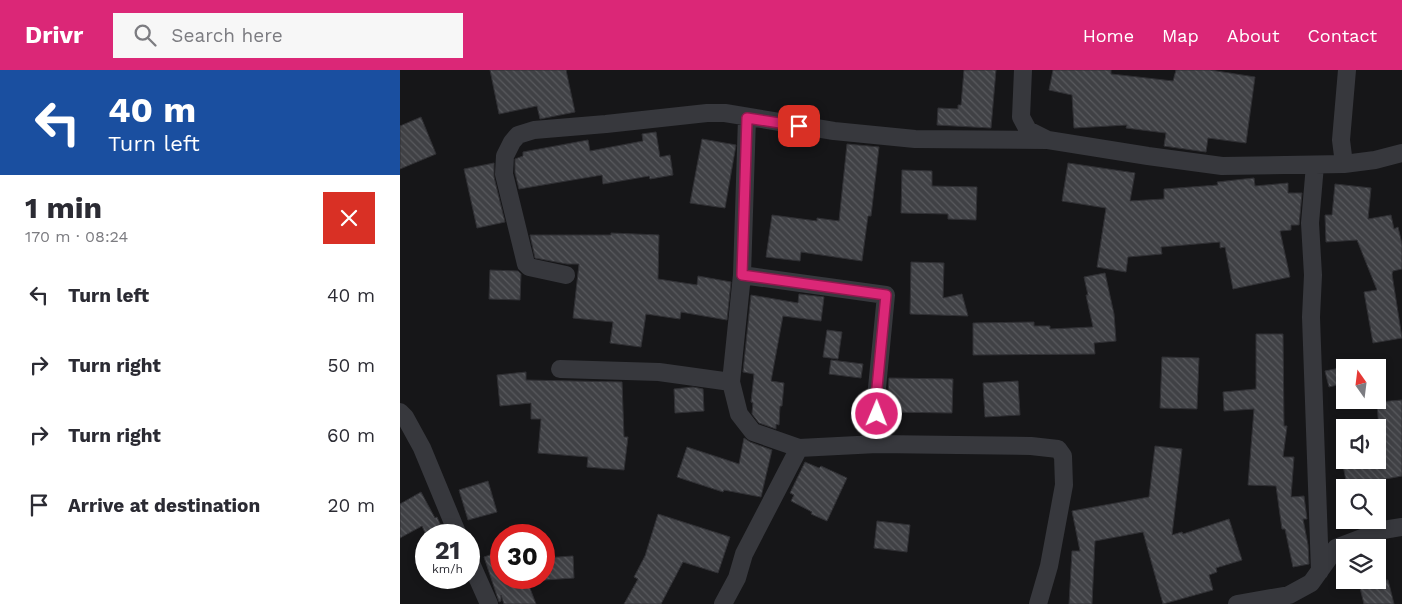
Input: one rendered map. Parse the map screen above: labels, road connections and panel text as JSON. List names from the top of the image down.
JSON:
{
  "north": "top",
  "page": {
    "header": "Drivr",
    "search": "Search here",
    "nav": [
      "Home",
      "Map",
      "About",
      "Contact"
    ],
    "turn": ["40 m", "Turn left"],
    "heading": ["1 min", "170 m · 08:24"],
    "list": [
      {
        "name": "Turn left",
        "value": "40 m"
      },
      {
        "name": "Turn right",
        "value": "50 m"
      },
      {
        "name": "Turn right",
        "value": "60 m"
      },
      {
        "name": "Arrive at destination",
        "value": "20 m"
      }
    ],
    "speed": "21 km/h",
    "limit": "30"
  }
}
